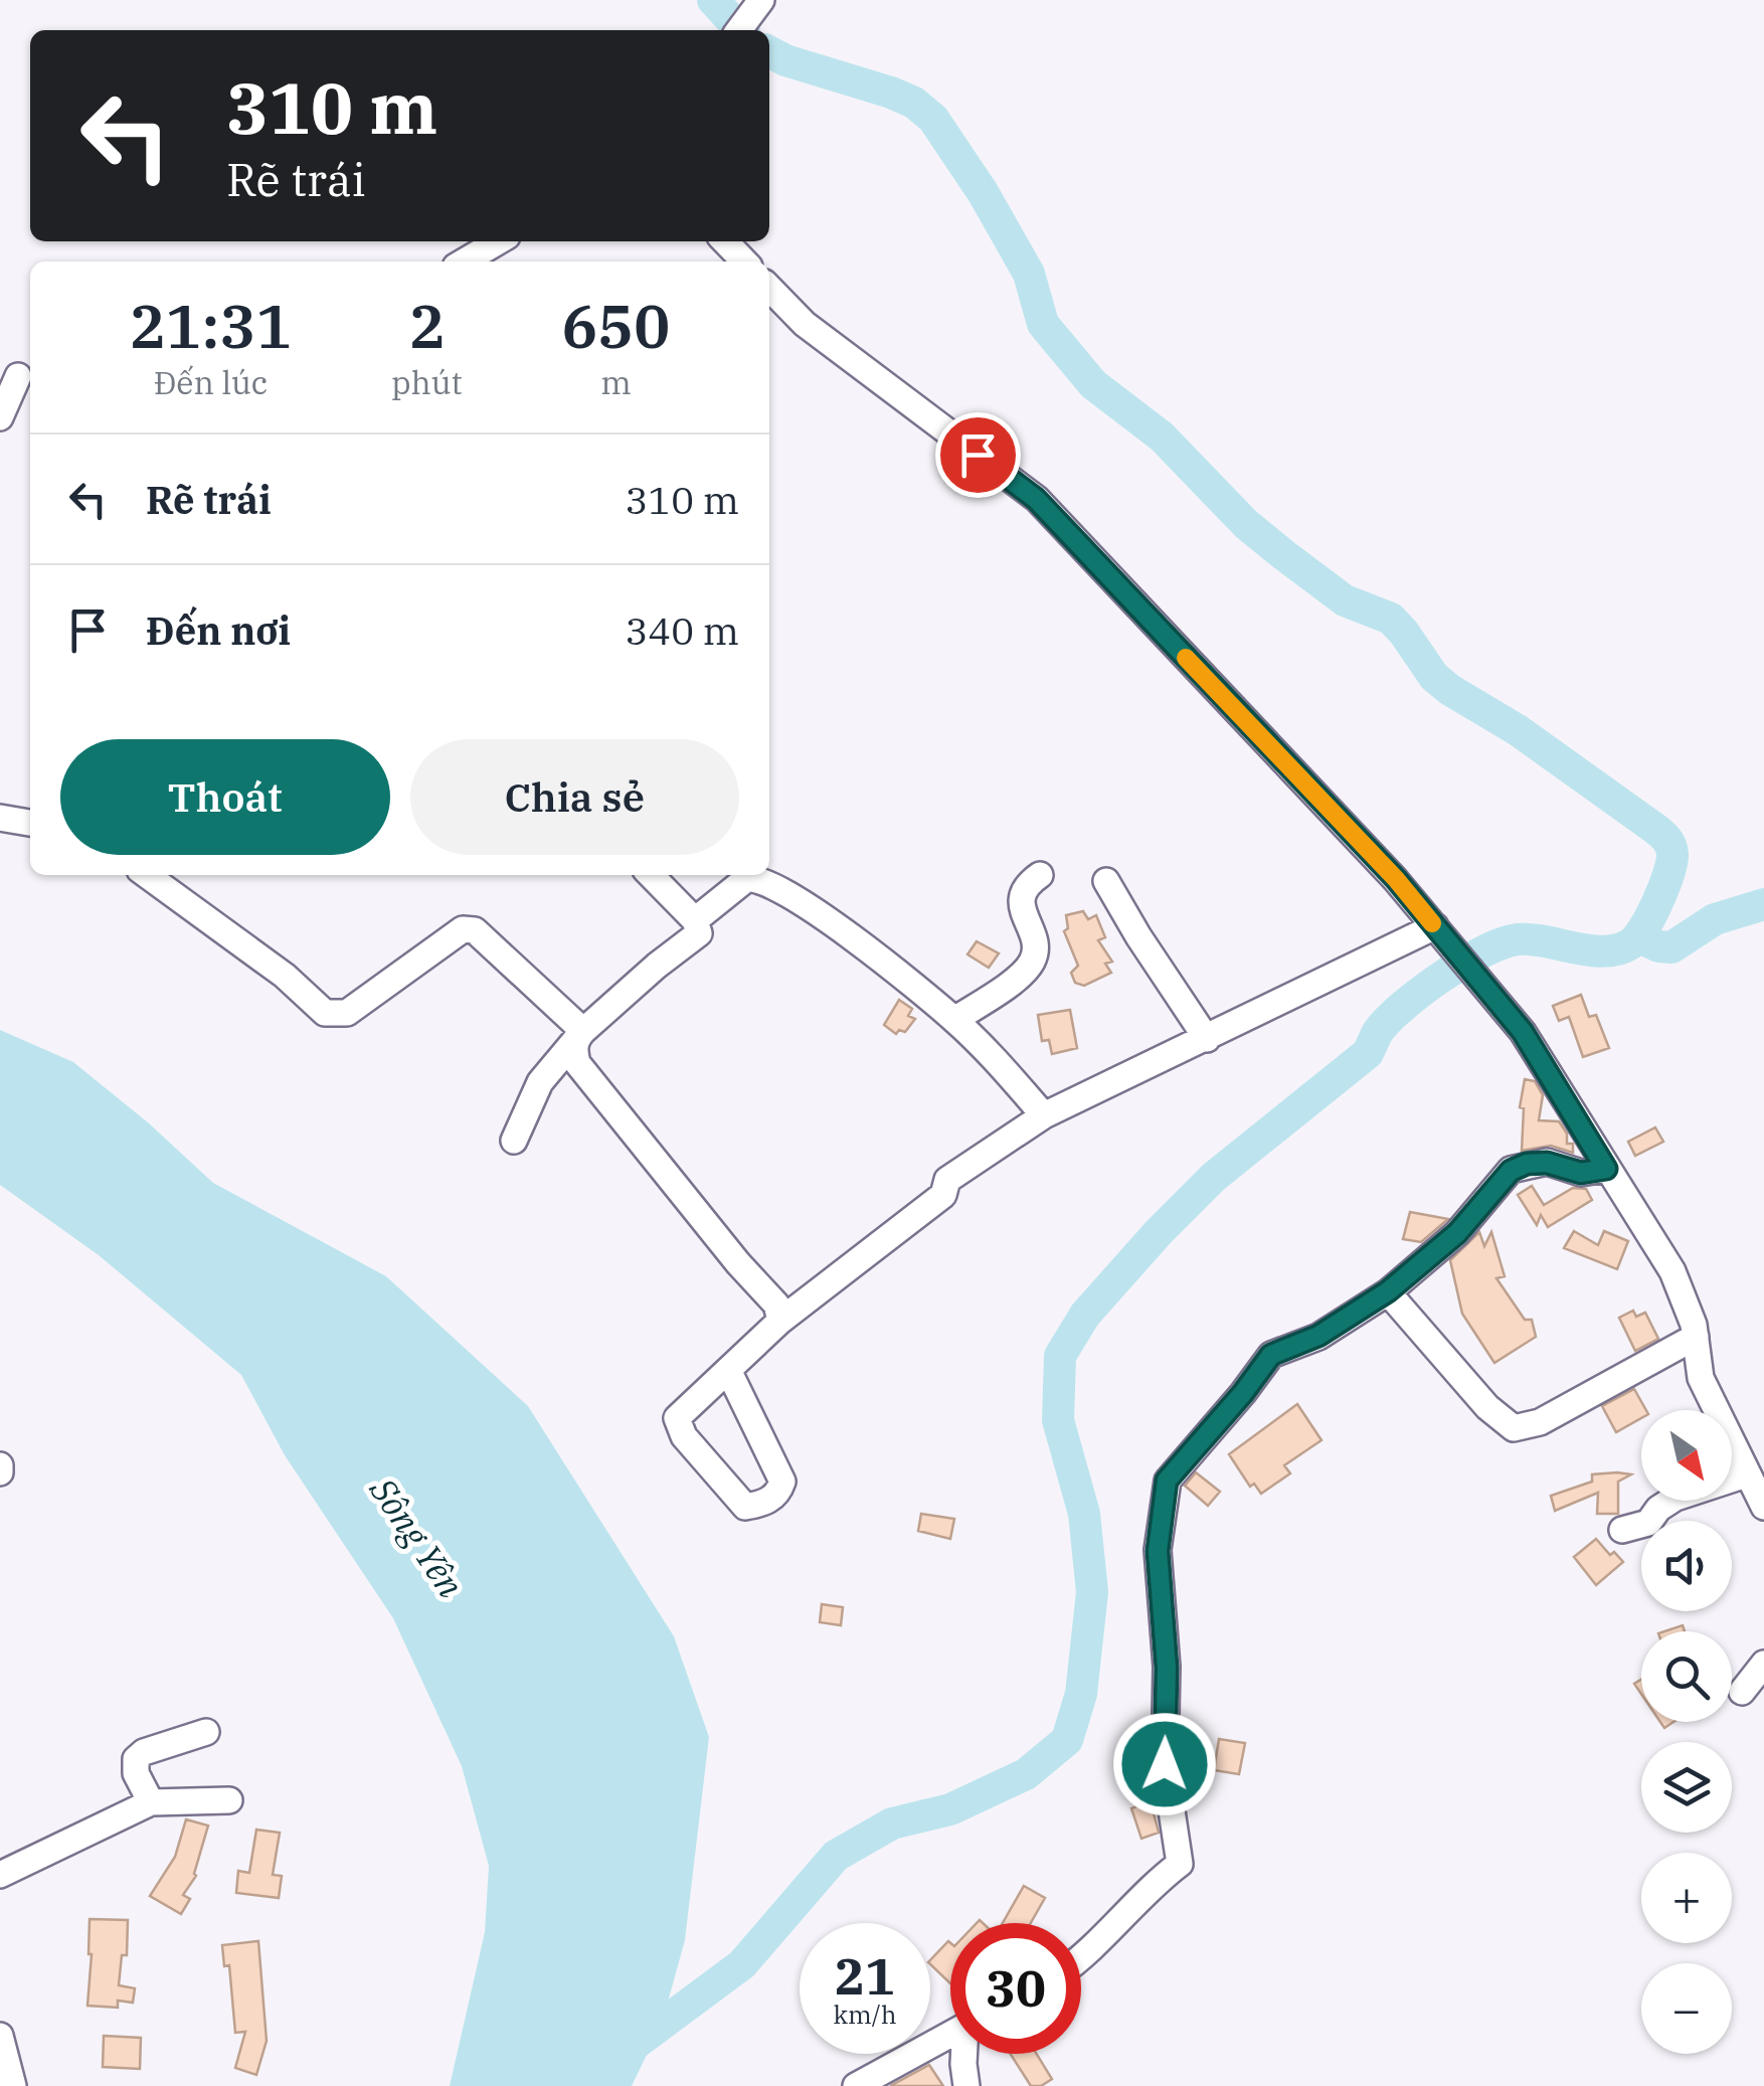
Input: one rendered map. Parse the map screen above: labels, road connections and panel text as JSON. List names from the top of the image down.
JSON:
{
  "water": ["Sông Yên"],
  "north": "bottom right",
  "page": {
    "turn": ["310 m", "Rẽ trái"],
    "eta": [
      "21:31",
      "Đến lúc",
      "2",
      "phút",
      "650",
      "m"
    ],
    "list": [
      {
        "name": "Rẽ trái",
        "value": "310 m"
      },
      {
        "name": "Đến nơi",
        "value": "340 m"
      }
    ],
    "buttons": ["Thoát", "Chia sẻ"],
    "map_buttons": ["+", "−"],
    "speed": "21 km/h",
    "limit": "30"
  }
}
